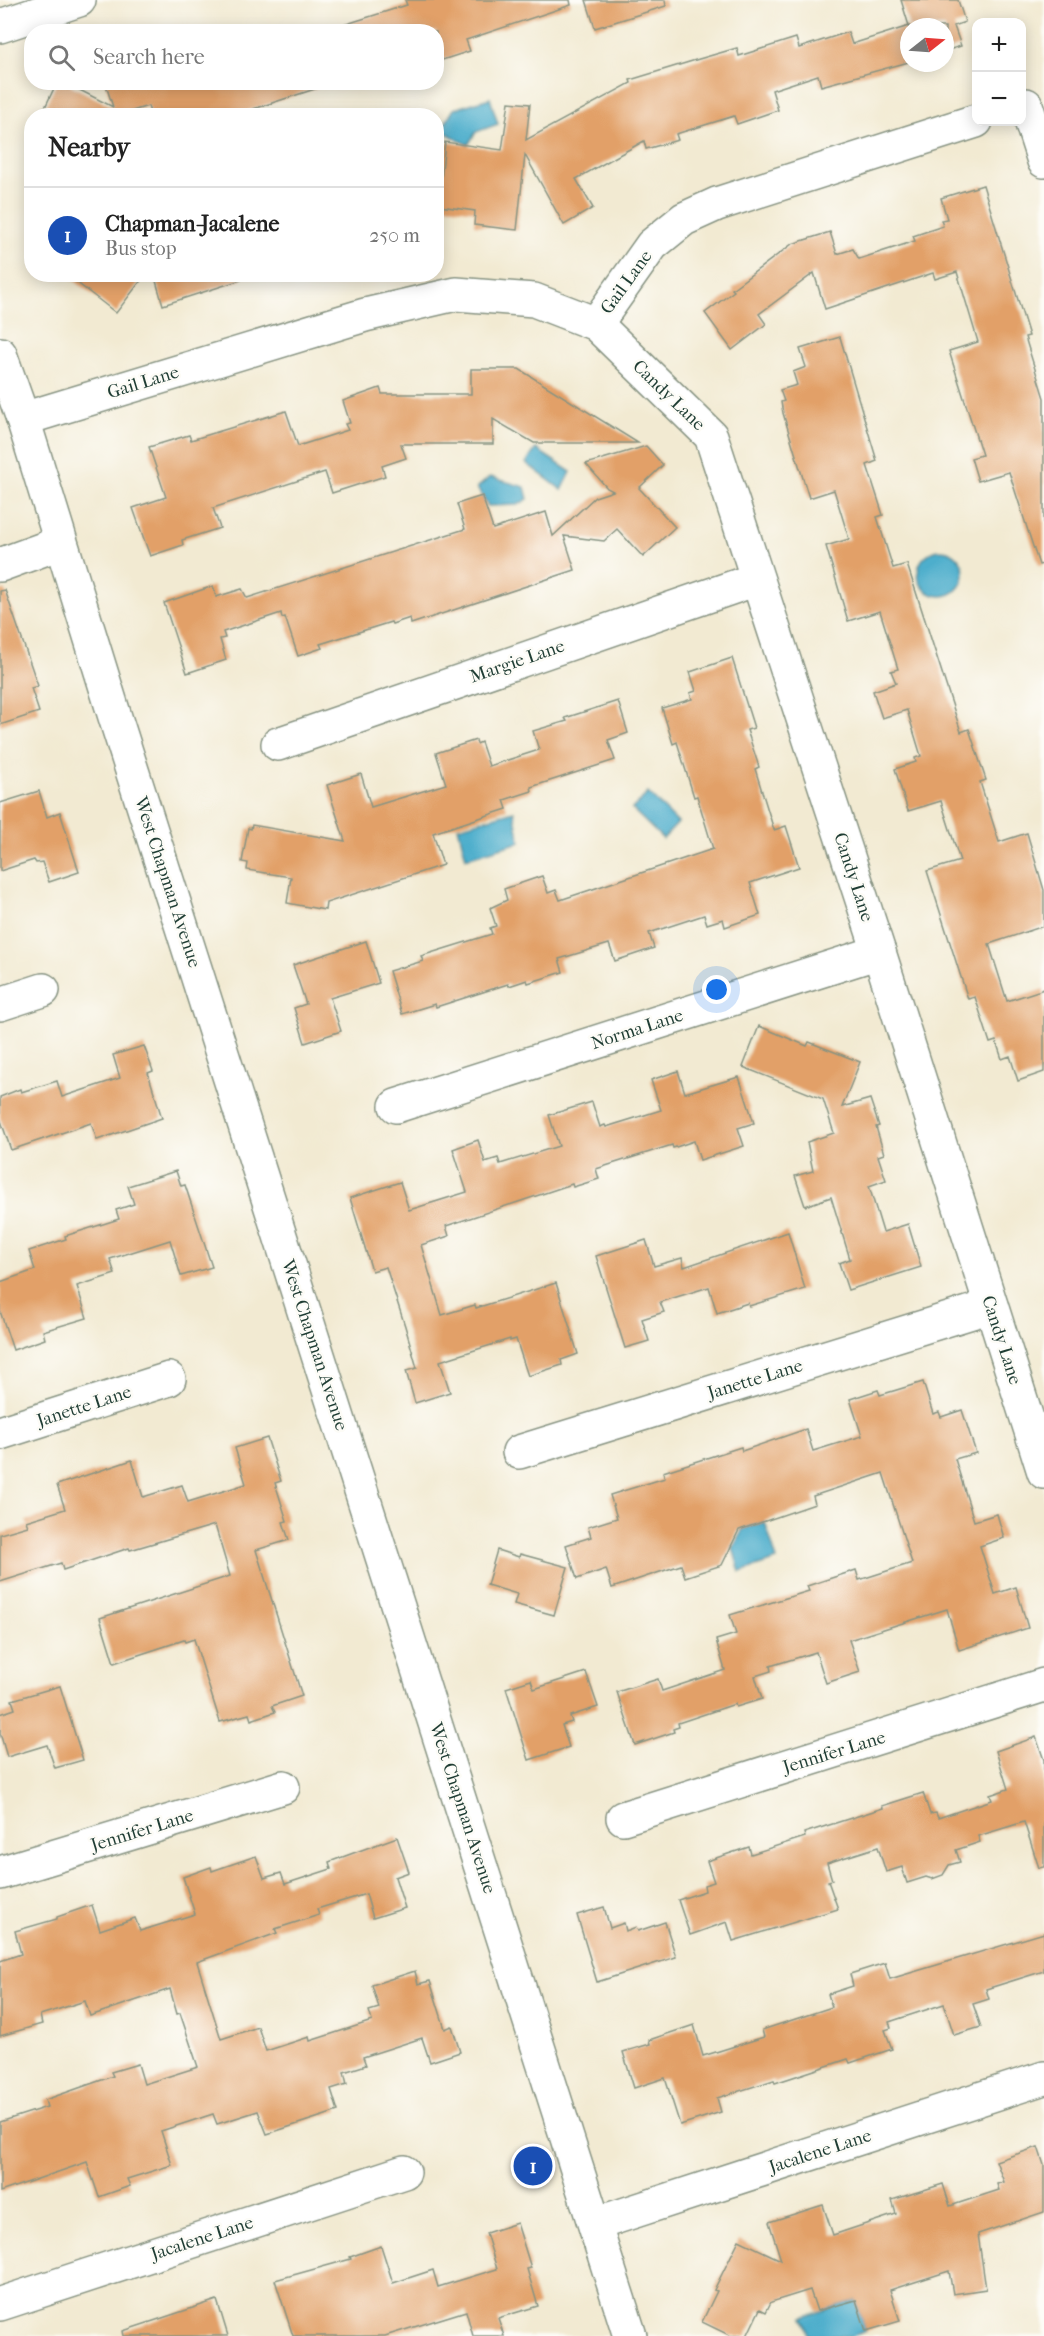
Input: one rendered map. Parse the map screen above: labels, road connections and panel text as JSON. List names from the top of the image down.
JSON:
{
  "streets": {
    "street": [
      "Gail Lane",
      "Candy Lane",
      "Margie Lane",
      "West Chapman Avenue",
      "Norma Lane",
      "Janette Lane",
      "Jennifer Lane",
      "Jacalene Lane"
    ]
  },
  "crossings": [
    ["Gail Lane", "Candy Lane"],
    ["Gail Lane", "West Chapman Avenue"],
    ["Candy Lane", "Margie Lane"],
    ["Candy Lane", "Norma Lane"],
    ["Candy Lane", "Janette Lane"],
    ["West Chapman Avenue", "Jacalene Lane"]
  ],
  "north": "right",
  "page": {
    "map_buttons": ["+", "−"],
    "search": "Search here",
    "heading": "Nearby",
    "list": [
      {
        "mark": "1",
        "name": "Chapman-Jacalene",
        "note": "Bus stop",
        "value": "250 m"
      }
    ],
    "pins": "1"
  }
}
